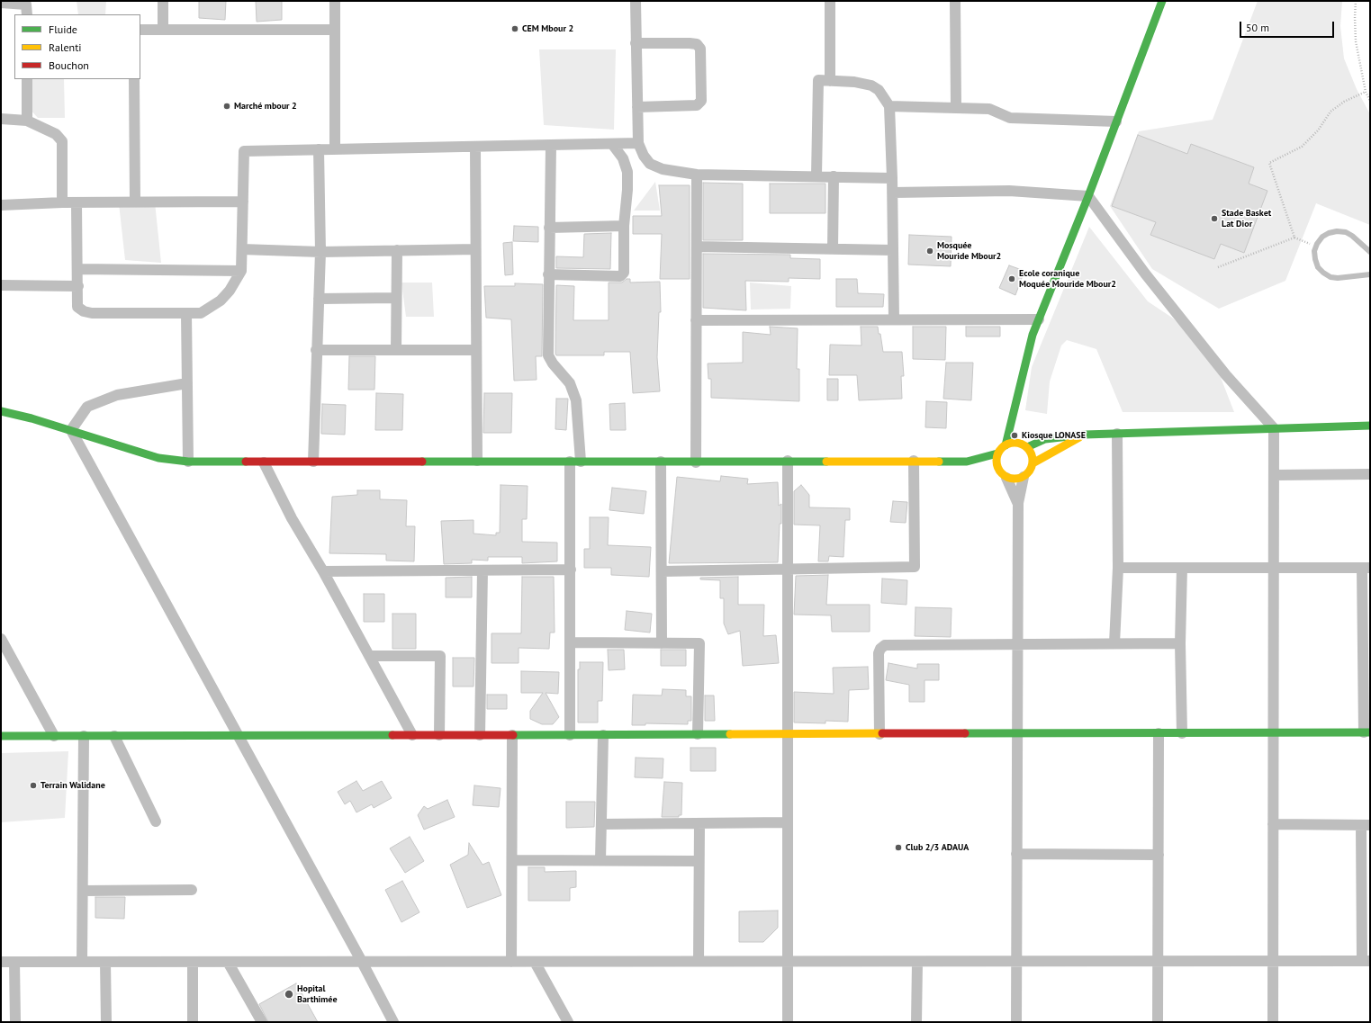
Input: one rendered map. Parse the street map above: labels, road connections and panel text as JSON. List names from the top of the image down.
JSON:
{
  "places": [
    "CEM Mbour 2",
    "Marché mbour 2",
    "Stade Basket Lat Dior",
    "Mosquée Mouride Mbour2",
    "Ecole coranique Moquée Mouride Mbour2",
    "Kiosque LONASE",
    "Terrain Walidane",
    "Club 2/3 ADAUA",
    "Hopital Barthimée"
  ],
  "legend": ["Fluide", "Ralenti", "Bouchon"],
  "scale_bar": "50 m"
}
